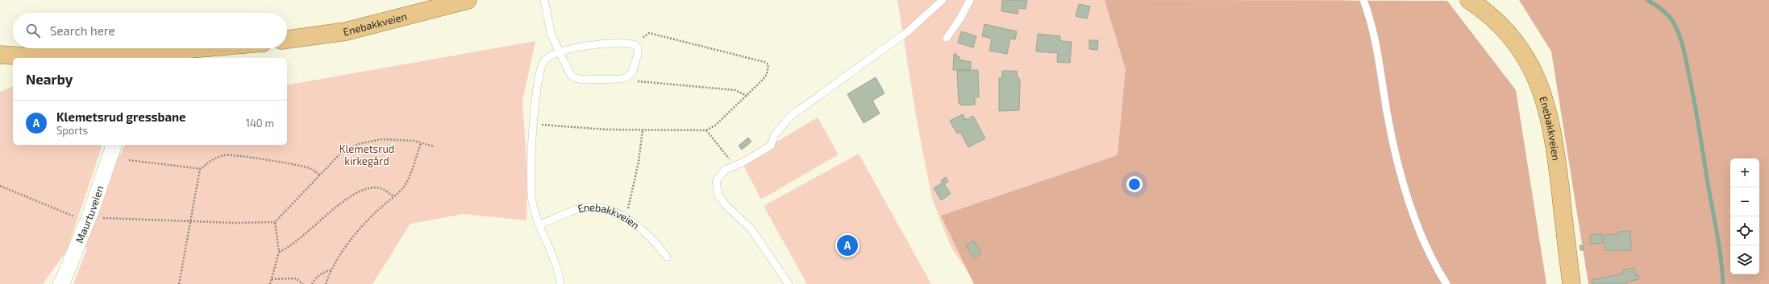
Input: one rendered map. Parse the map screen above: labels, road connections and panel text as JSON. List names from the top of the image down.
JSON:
{
  "streets": {
    "main road": ["Enebakkveien"],
    "street": ["Maurtuveien"]
  },
  "parks": ["Klemetsrud kirkegård"],
  "page": {
    "search": "Search here",
    "heading": "Nearby",
    "list": [
      {
        "mark": "A",
        "name": "Klemetsrud gressbane",
        "note": "Sports",
        "value": "140 m"
      }
    ],
    "map_buttons": ["+", "−"],
    "pins": "A"
  }
}
